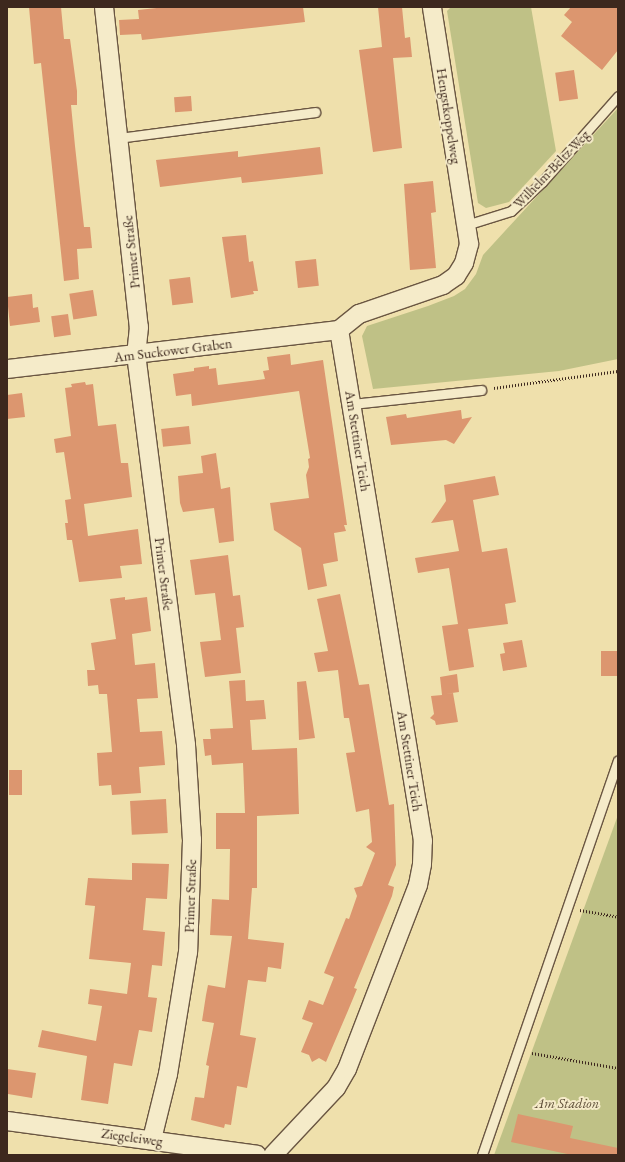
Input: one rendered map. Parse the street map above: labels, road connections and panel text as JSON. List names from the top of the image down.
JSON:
{
  "streets": {
    "street": [
      "Hengstkoppelweg",
      "Primer Straße",
      "Am Suckower Graben",
      "Am Stettiner Teich",
      "Ziegeleiweg"
    ],
    "lane": ["Wilhelm-Beltz-Weg"]
  },
  "crossings": [
    ["Hengstkoppelweg", "Wilhelm-Beltz-Weg"],
    ["Primer Straße", "Am Suckower Graben"],
    ["Primer Straße", "Ziegeleiweg"],
    ["Am Suckower Graben", "Am Stettiner Teich"]
  ],
  "parks": ["Am Stadion"]
}
